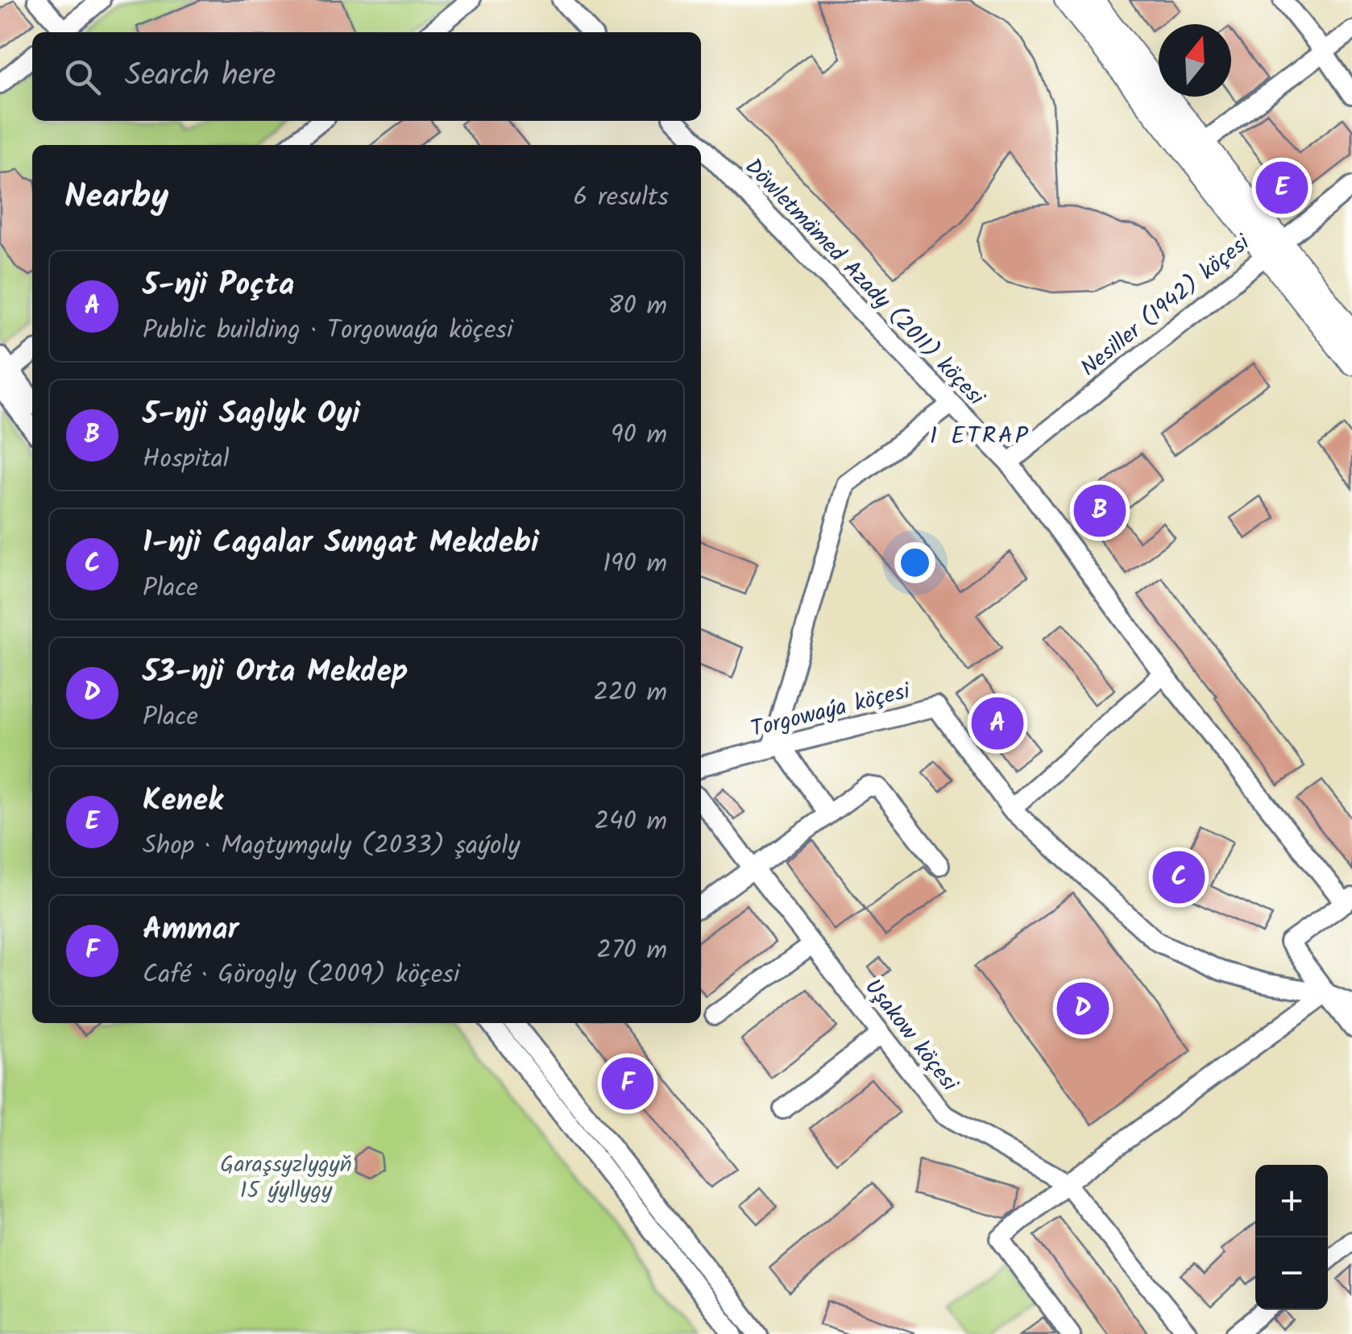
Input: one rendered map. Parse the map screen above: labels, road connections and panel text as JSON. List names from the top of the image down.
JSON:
{
  "streets": {
    "street": [
      "Döwletmämed Azady (2011) köçesi",
      "Nesiller (1942) köçesi",
      "Torgowaýa köçesi",
      "Uşakow köçesi"
    ]
  },
  "crossings": [
    ["Döwletmämed Azady (2011) köçesi", "Nesiller (1942) köçesi"]
  ],
  "districts": ["1 ETRAP"],
  "parks": ["Garaşsyzlygyň 15 ýyllygy"],
  "north": "top",
  "page": {
    "search": "Search here",
    "heading": ["Nearby", "6 results"],
    "pins": [
      "E",
      "B",
      "A",
      "C",
      "D",
      "F"
    ],
    "list": [
      {
        "mark": "A",
        "name": "5-nji Poçta",
        "note": "Public building · Torgowaýa köçesi",
        "value": "80 m"
      },
      {
        "mark": "B",
        "name": "5-nji Saglyk Oyi",
        "note": "Hospital",
        "value": "90 m"
      },
      {
        "mark": "C",
        "name": "1-nji Cagalar Sungat Mekdebi",
        "note": "Place",
        "value": "190 m"
      },
      {
        "mark": "D",
        "name": "53-nji Orta Mekdep",
        "note": "Place",
        "value": "220 m"
      },
      {
        "mark": "E",
        "name": "Kenek",
        "note": "Shop · Magtymguly (2033) şaýoly",
        "value": "240 m"
      },
      {
        "mark": "F",
        "name": "Ammar",
        "note": "Café · Görogly (2009) köçesi",
        "value": "270 m"
      }
    ],
    "map_buttons": ["+", "−"]
  }
}
